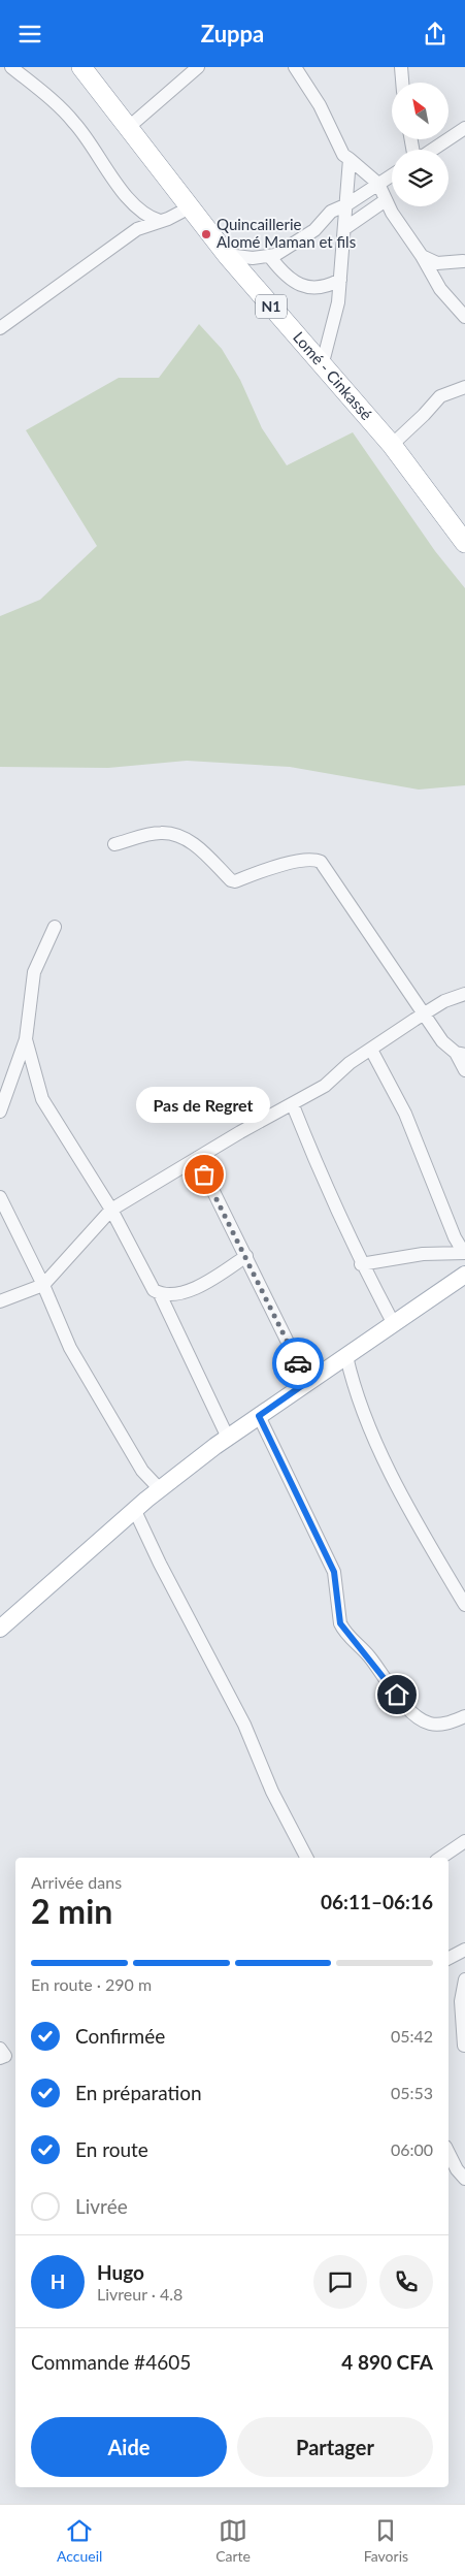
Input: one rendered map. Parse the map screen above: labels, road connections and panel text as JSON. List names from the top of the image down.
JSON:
{
  "streets": {
    "highway": ["N1", "Lomé - Cinkassé"]
  },
  "places": ["Quincaillerie Alomé Maman et fils", "Pas de Regret"],
  "north": "top left",
  "page": {
    "header": "Zuppa",
    "bubble": "Pas de Regret",
    "heading": ["2 min", "Arrivée dans", "06:11–06:16"],
    "panel": [
      "Hugo",
      "Livreur · 4.8",
      "Commande #4605",
      "4 890 CFA"
    ],
    "bar": "En route · 290 m",
    "list": [
      ["Confirmée", "05:42"],
      ["En préparation", "05:53"],
      ["En route", "06:00"],
      "Livrée"
    ],
    "round": "H",
    "buttons": ["Aide", "Partager"],
    "tabs": ["Accueil", "Carte", "Favoris"]
  }
}
